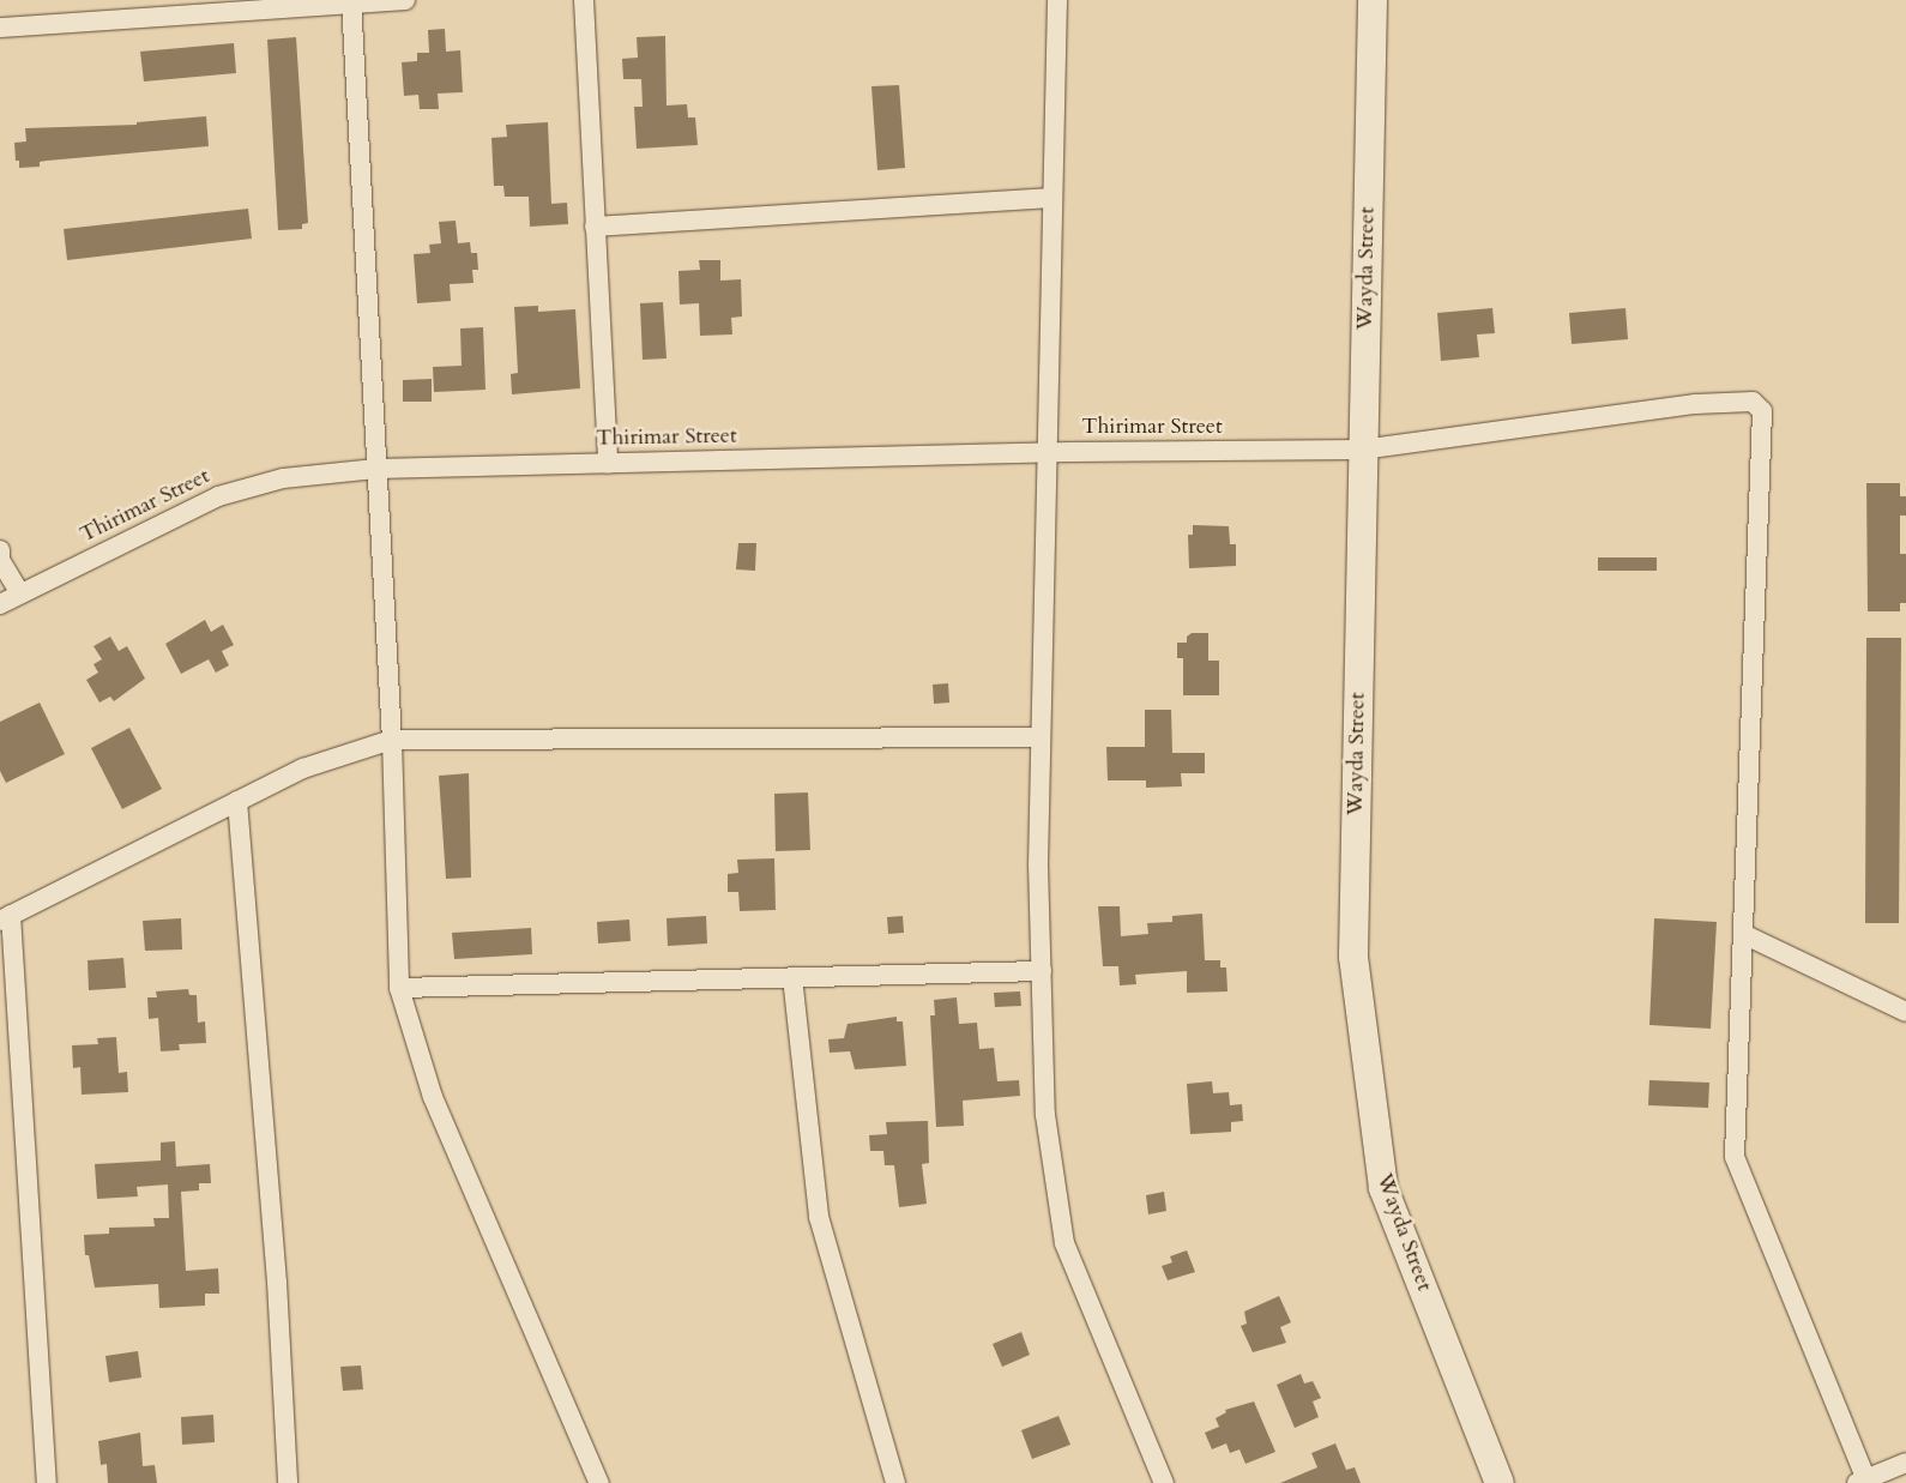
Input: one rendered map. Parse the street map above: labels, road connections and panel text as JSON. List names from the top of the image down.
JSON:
{
  "streets": {
    "street": ["Wayda Street", "Thirimar Street"]
  },
  "crossings": [
    ["Wayda Street", "Thirimar Street"]
  ]
}
